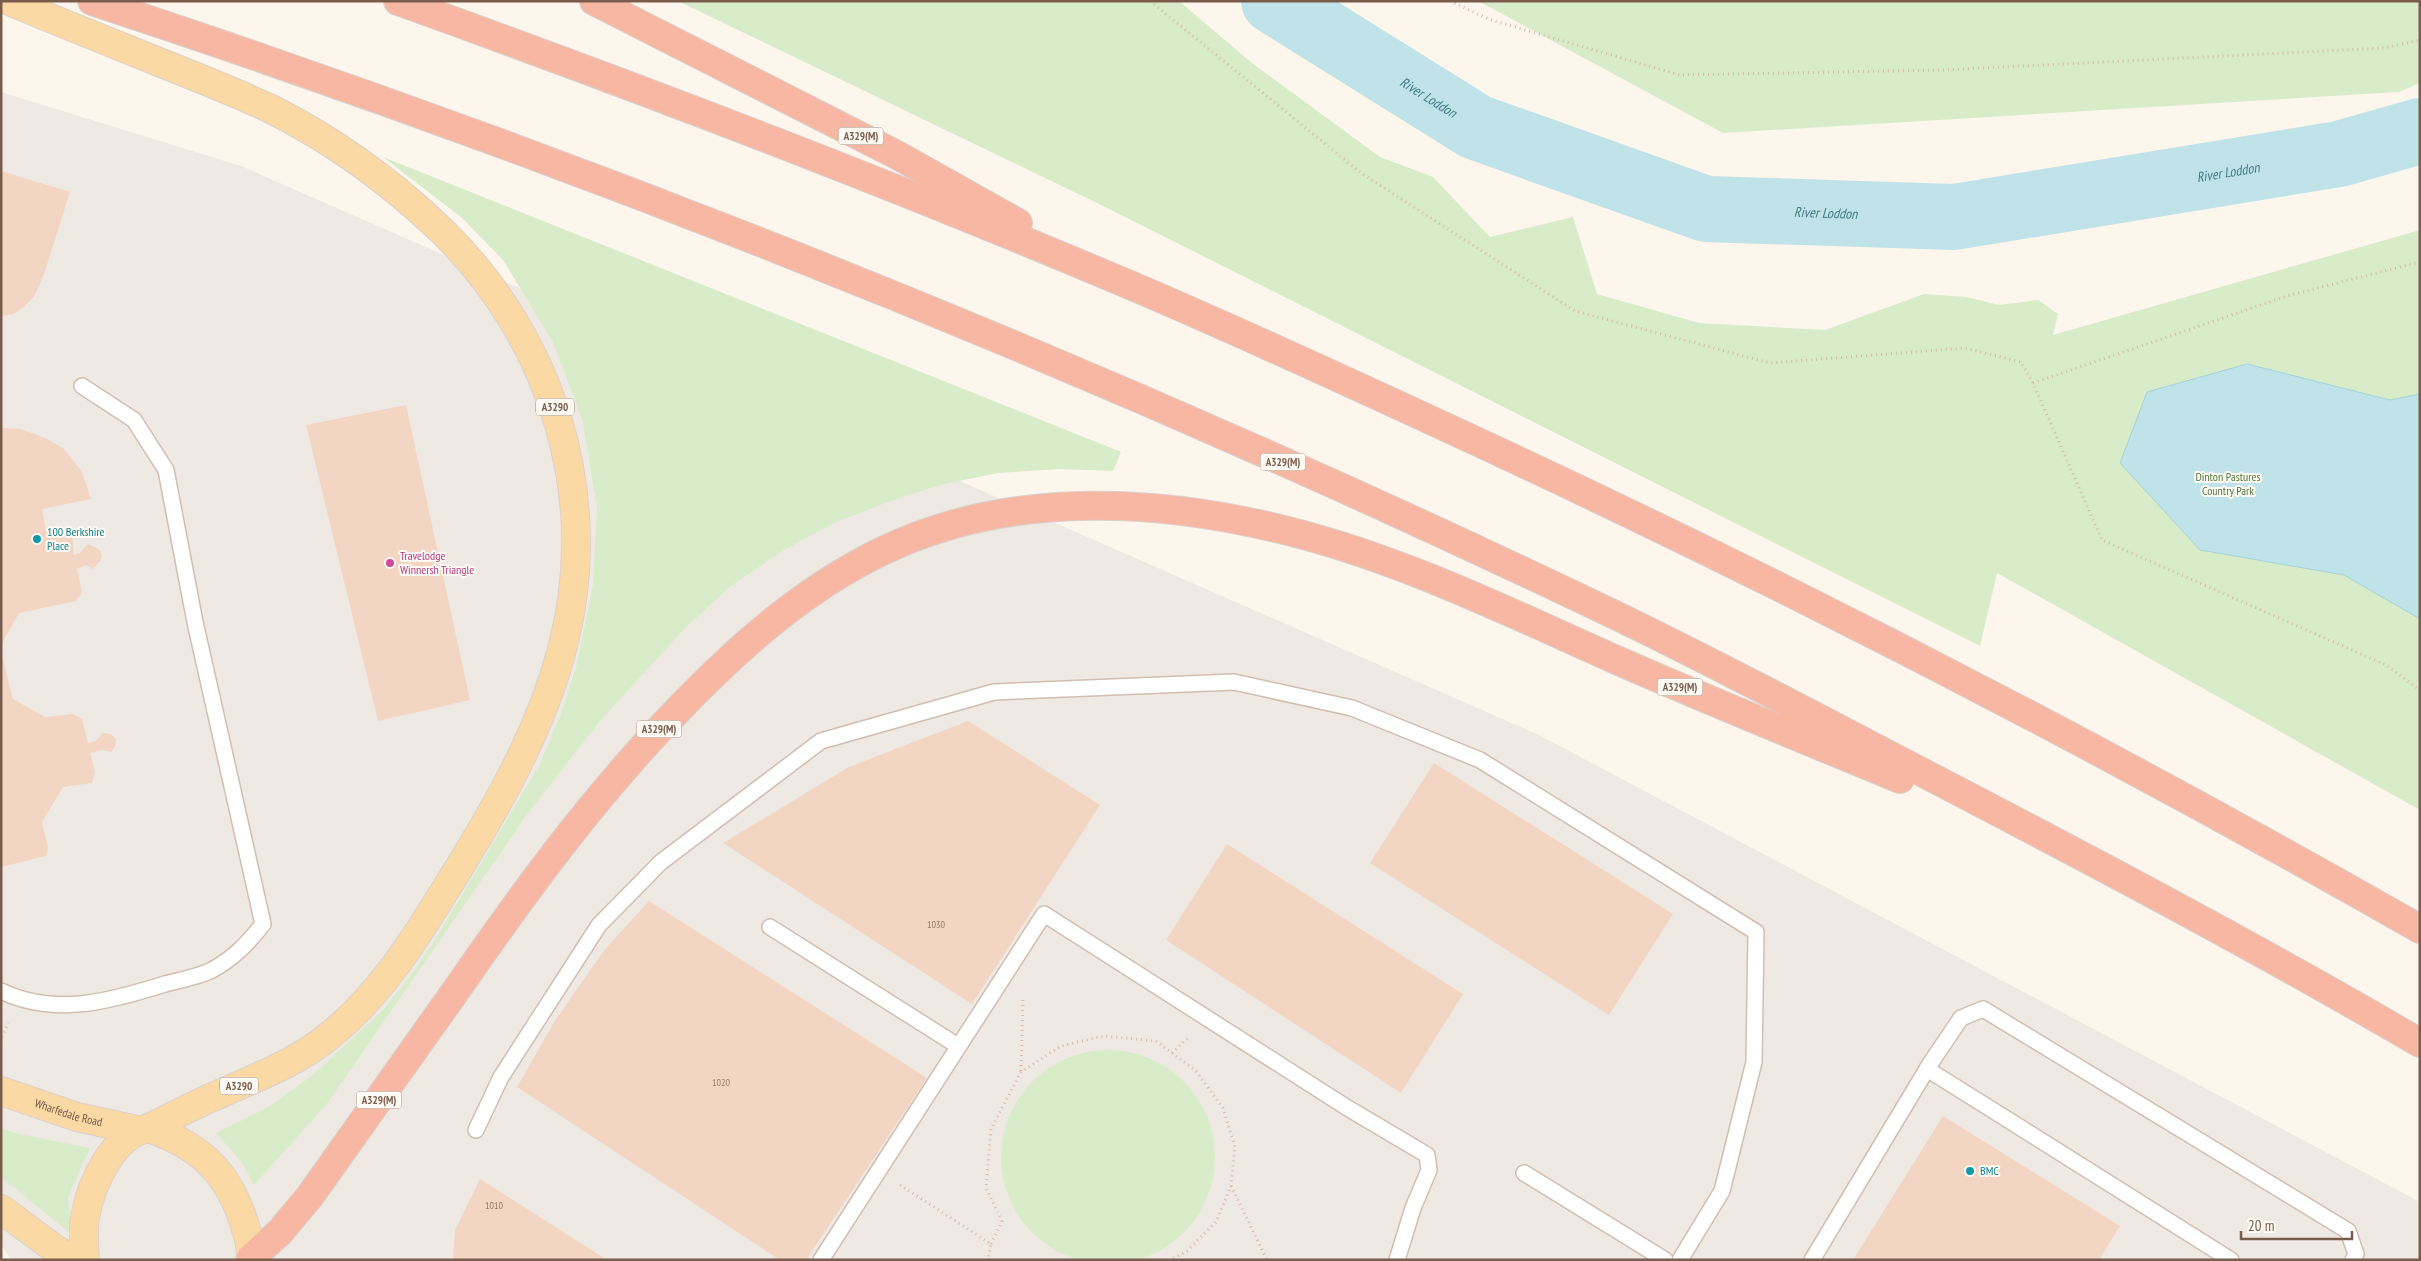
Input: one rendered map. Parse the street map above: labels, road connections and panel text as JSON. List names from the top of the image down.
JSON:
{
  "streets": {
    "highway": ["A329(M)"],
    "main road": ["A3290", "Wharfedale Road"]
  },
  "crossings": [
    ["A329(M)", "Wharfedale Road"],
    ["A3290", "Wharfedale Road"]
  ],
  "water": ["River Loddon"],
  "parks": ["Dinton Pastures Country Park"],
  "places": ["100 Berkshire Place", "Travelodge Winnersh Triangle", "BMC"],
  "house_numbers": ["1030", "1020", "1010"],
  "scale_bar": "20 m"
}
